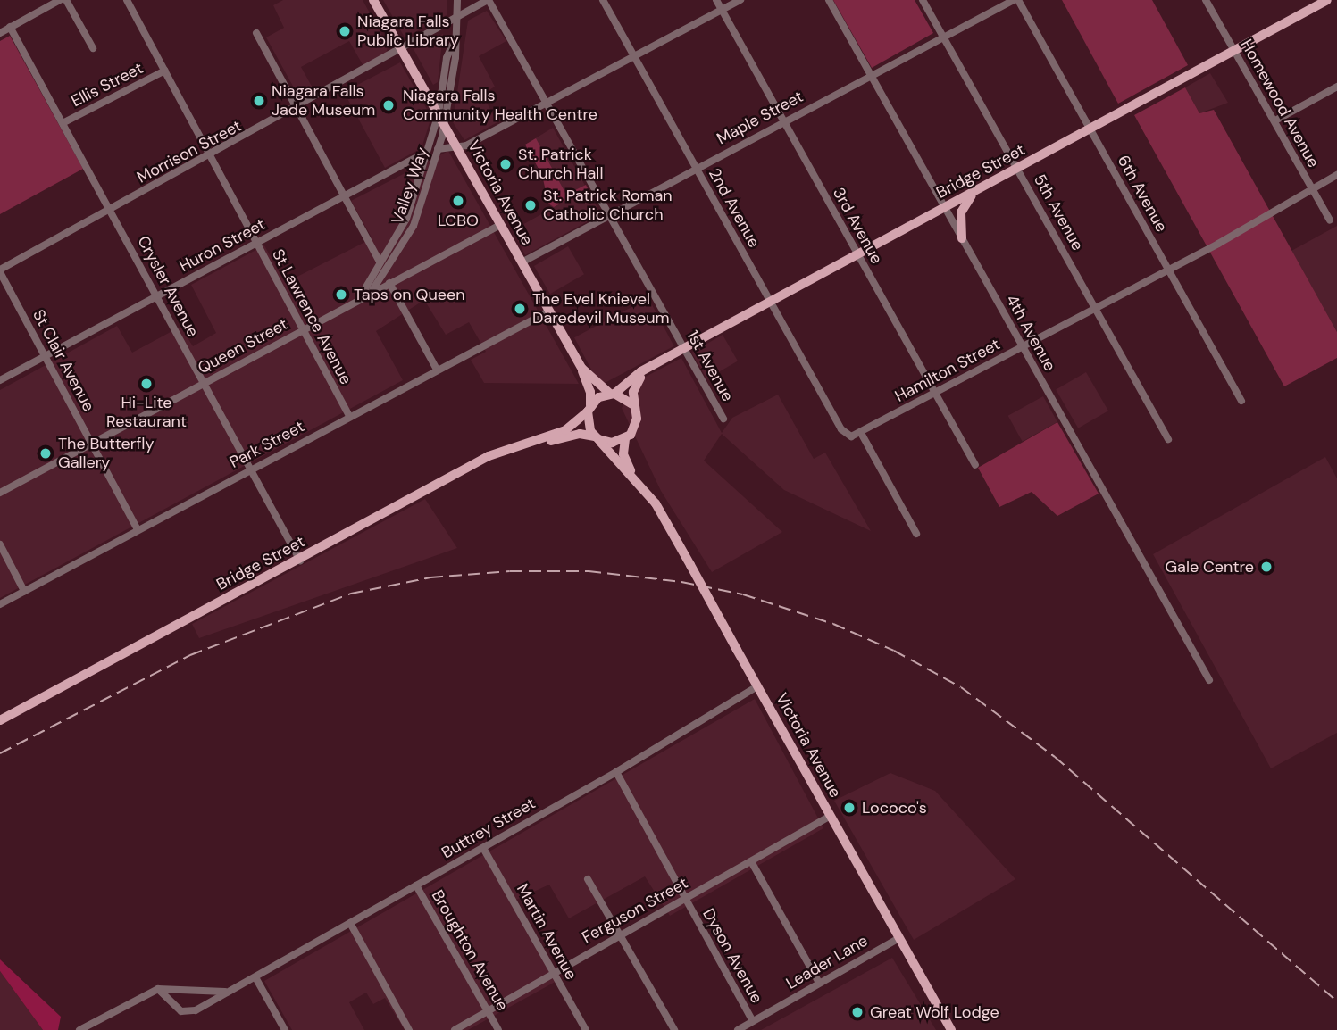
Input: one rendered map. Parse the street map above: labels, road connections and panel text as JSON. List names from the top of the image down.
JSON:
{
  "streets": {
    "main road": ["Bridge Street", "Victoria Avenue"],
    "street": [
      "Ellis Street",
      "Homewood Avenue",
      "Maple Street",
      "Morrison Street",
      "Valley Way",
      "6th Avenue",
      "2nd Avenue",
      "5th Avenue",
      "3rd Avenue",
      "Huron Street",
      "Crysler Avenue",
      "St Lawrence Avenue",
      "4th Avenue",
      "Queen Street",
      "St Clair Avenue",
      "1st Avenue",
      "Hamilton Street",
      "Park Street",
      "Buttrey Street",
      "Ferguson Street",
      "Martin Avenue",
      "Broughton Avenue",
      "Dyson Avenue",
      "Leader Lane"
    ]
  },
  "crossings": [
    ["Ellis Street", "Crysler Avenue"],
    ["Ellis Street", "St Lawrence Avenue"],
    ["Homewood Avenue", "Bridge Street"],
    ["Homewood Avenue", "Hamilton Street"],
    ["Maple Street", "Victoria Avenue"],
    ["Maple Street", "6th Avenue"],
    ["Maple Street", "2nd Avenue"],
    ["Maple Street", "5th Avenue"],
    ["Maple Street", "3rd Avenue"],
    ["Maple Street", "4th Avenue"],
    ["Maple Street", "1st Avenue"],
    ["Morrison Street", "Valley Way"],
    ["Morrison Street", "Victoria Avenue"],
    ["Morrison Street", "Crysler Avenue"],
    ["Morrison Street", "St Lawrence Avenue"],
    ["Morrison Street", "St Clair Avenue"],
    ["Morrison Street", "1st Avenue"],
    ["Bridge Street", "Victoria Avenue"],
    ["Bridge Street", "6th Avenue"],
    ["Bridge Street", "2nd Avenue"],
    ["Bridge Street", "5th Avenue"],
    ["Bridge Street", "3rd Avenue"],
    ["Bridge Street", "Crysler Avenue"],
    ["Bridge Street", "4th Avenue"],
    ["Bridge Street", "1st Avenue"],
    ["Valley Way", "Victoria Avenue"],
    ["Valley Way", "Huron Street"],
    ["Valley Way", "Queen Street"],
    ["Victoria Avenue", "Queen Street"],
    ["Victoria Avenue", "Park Street"],
    ["Victoria Avenue", "Buttrey Street"],
    ["Victoria Avenue", "Ferguson Street"],
    ["Victoria Avenue", "Leader Lane"],
    ["6th Avenue", "Hamilton Street"],
    ["2nd Avenue", "Hamilton Street"],
    ["5th Avenue", "Hamilton Street"],
    ["3rd Avenue", "Hamilton Street"],
    ["Huron Street", "Crysler Avenue"],
    ["Huron Street", "St Lawrence Avenue"],
    ["Huron Street", "St Clair Avenue"],
    ["Crysler Avenue", "Queen Street"],
    ["Crysler Avenue", "Park Street"],
    ["St Lawrence Avenue", "Queen Street"],
    ["St Lawrence Avenue", "Park Street"],
    ["4th Avenue", "Hamilton Street"],
    ["Queen Street", "St Clair Avenue"],
    ["St Clair Avenue", "Park Street"],
    ["Buttrey Street", "Martin Avenue"],
    ["Buttrey Street", "Broughton Avenue"],
    ["Buttrey Street", "Dyson Avenue"],
    ["Ferguson Street", "Martin Avenue"],
    ["Ferguson Street", "Broughton Avenue"],
    ["Ferguson Street", "Dyson Avenue"],
    ["Dyson Avenue", "Leader Lane"]
  ],
  "places": [
    "Niagara Falls Public Library",
    "Niagara Falls Jade Museum",
    "Niagara Falls Community Health Centre",
    "St. Patrick Church Hall",
    "LCBO",
    "St. Patrick Roman Catholic Church",
    "Taps on Queen",
    "The Evel Knievel Daredevil Museum",
    "Hi-Lite Restaurant",
    "The Butterfly Gallery",
    "Gale Centre",
    "Lococo's",
    "Great Wolf Lodge"
  ]
}
